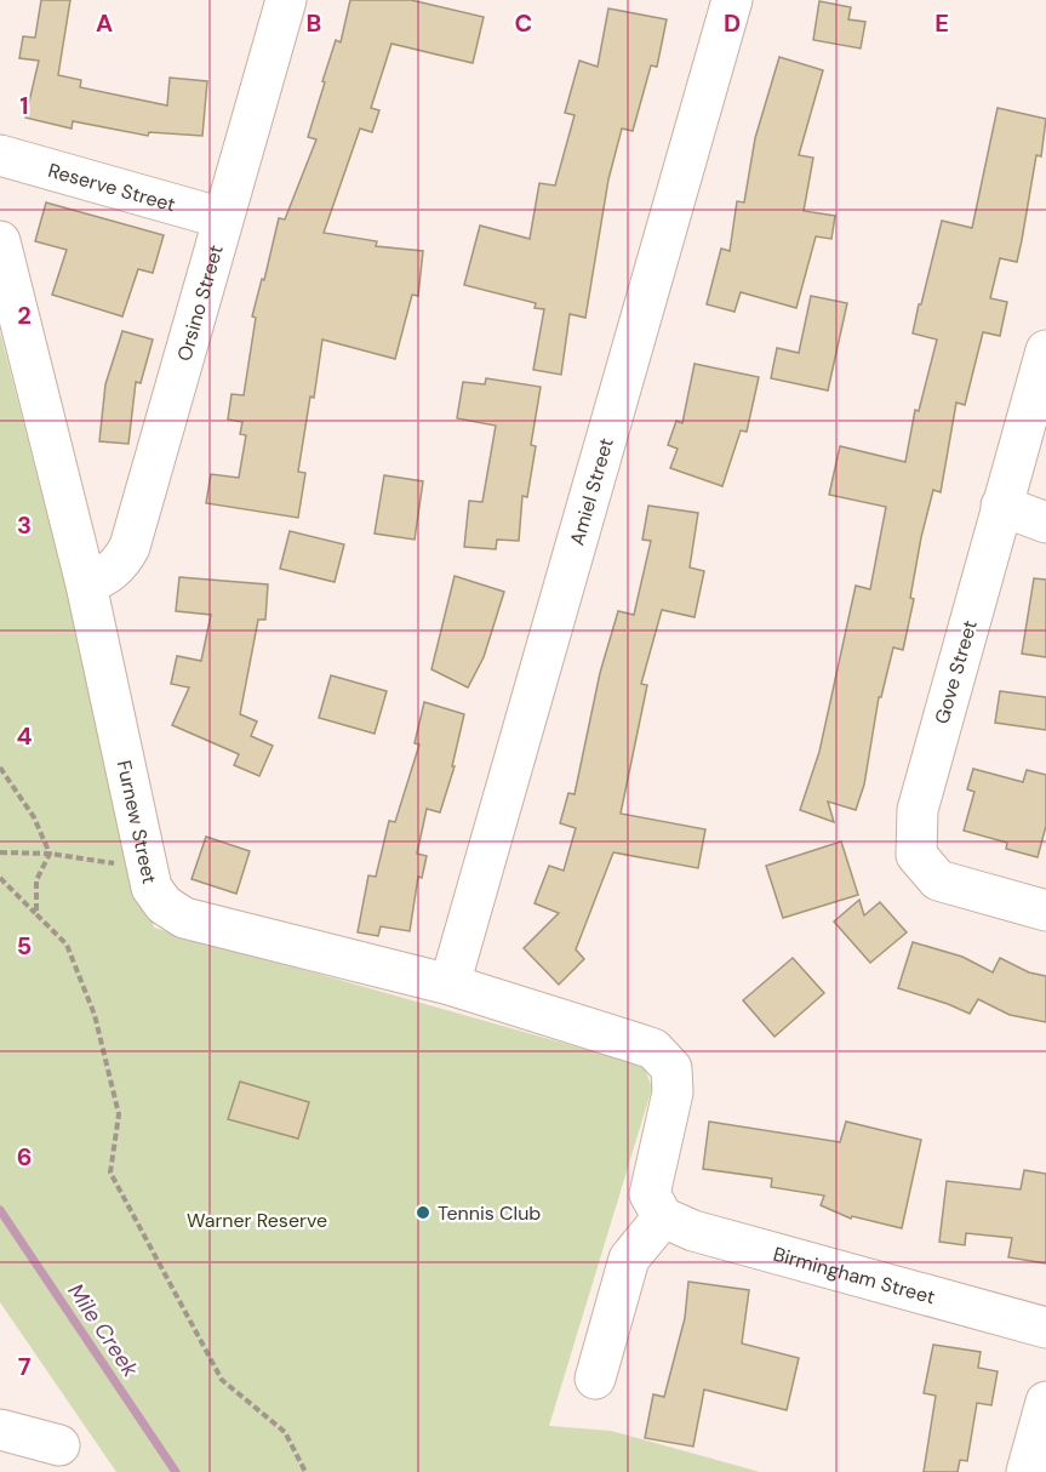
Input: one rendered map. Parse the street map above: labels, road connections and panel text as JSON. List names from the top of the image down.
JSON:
{
  "streets": {
    "street": [
      "Reserve Street",
      "Orsino Street",
      "Amiel Street",
      "Gove Street",
      "Furnew Street",
      "Birmingham Street"
    ]
  },
  "crossings": [
    ["Reserve Street", "Orsino Street"],
    ["Orsino Street", "Furnew Street"],
    ["Amiel Street", "Furnew Street"],
    ["Furnew Street", "Birmingham Street"]
  ],
  "water": ["Mile Creek"],
  "parks": ["Warner Reserve"],
  "places": ["Tennis Club"],
  "grid": {
    "columns": [
      "A",
      "B",
      "C",
      "D",
      "E"
    ],
    "rows": [
      "1",
      "2",
      "3",
      "4",
      "5",
      "6",
      "7"
    ]
  }
}
